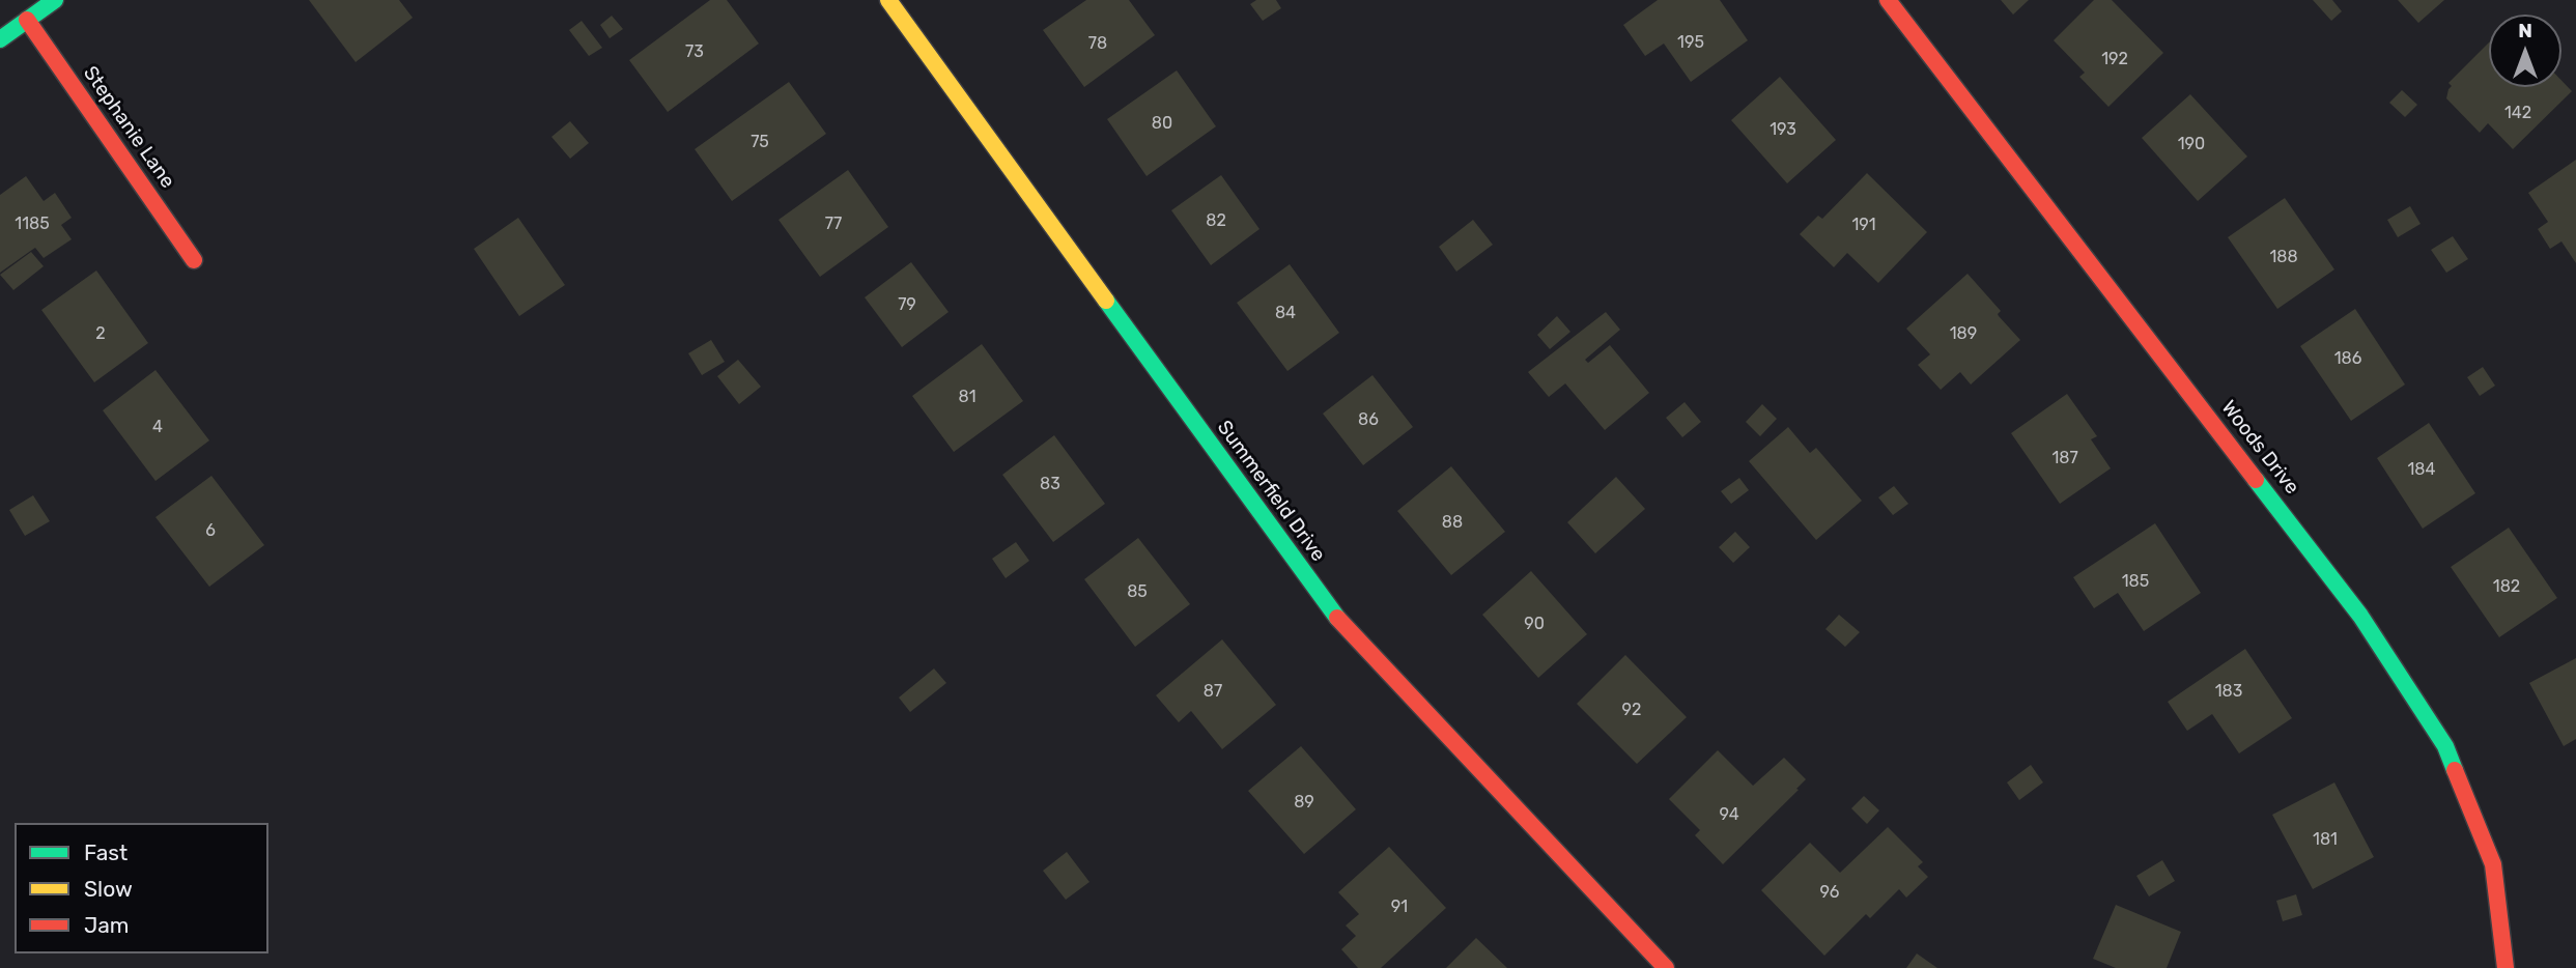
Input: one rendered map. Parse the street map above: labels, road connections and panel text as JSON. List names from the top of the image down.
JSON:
{
  "streets": {
    "street": ["Stephanie Lane", "Woods Drive", "Summerfield Drive"]
  },
  "house_numbers": [
    "195",
    "78",
    "73",
    "192",
    "142",
    "80",
    "193",
    "75",
    "190",
    "82",
    "1185",
    "77",
    "191",
    "188",
    "79",
    "84",
    "2",
    "189",
    "186",
    "81",
    "86",
    "4",
    "187",
    "184",
    "83",
    "88",
    "6",
    "185",
    "182",
    "85",
    "90",
    "87",
    "183",
    "92",
    "89",
    "94",
    "181",
    "96",
    "91"
  ],
  "legend": ["Fast", "Slow", "Jam"],
  "north": "top"
}
